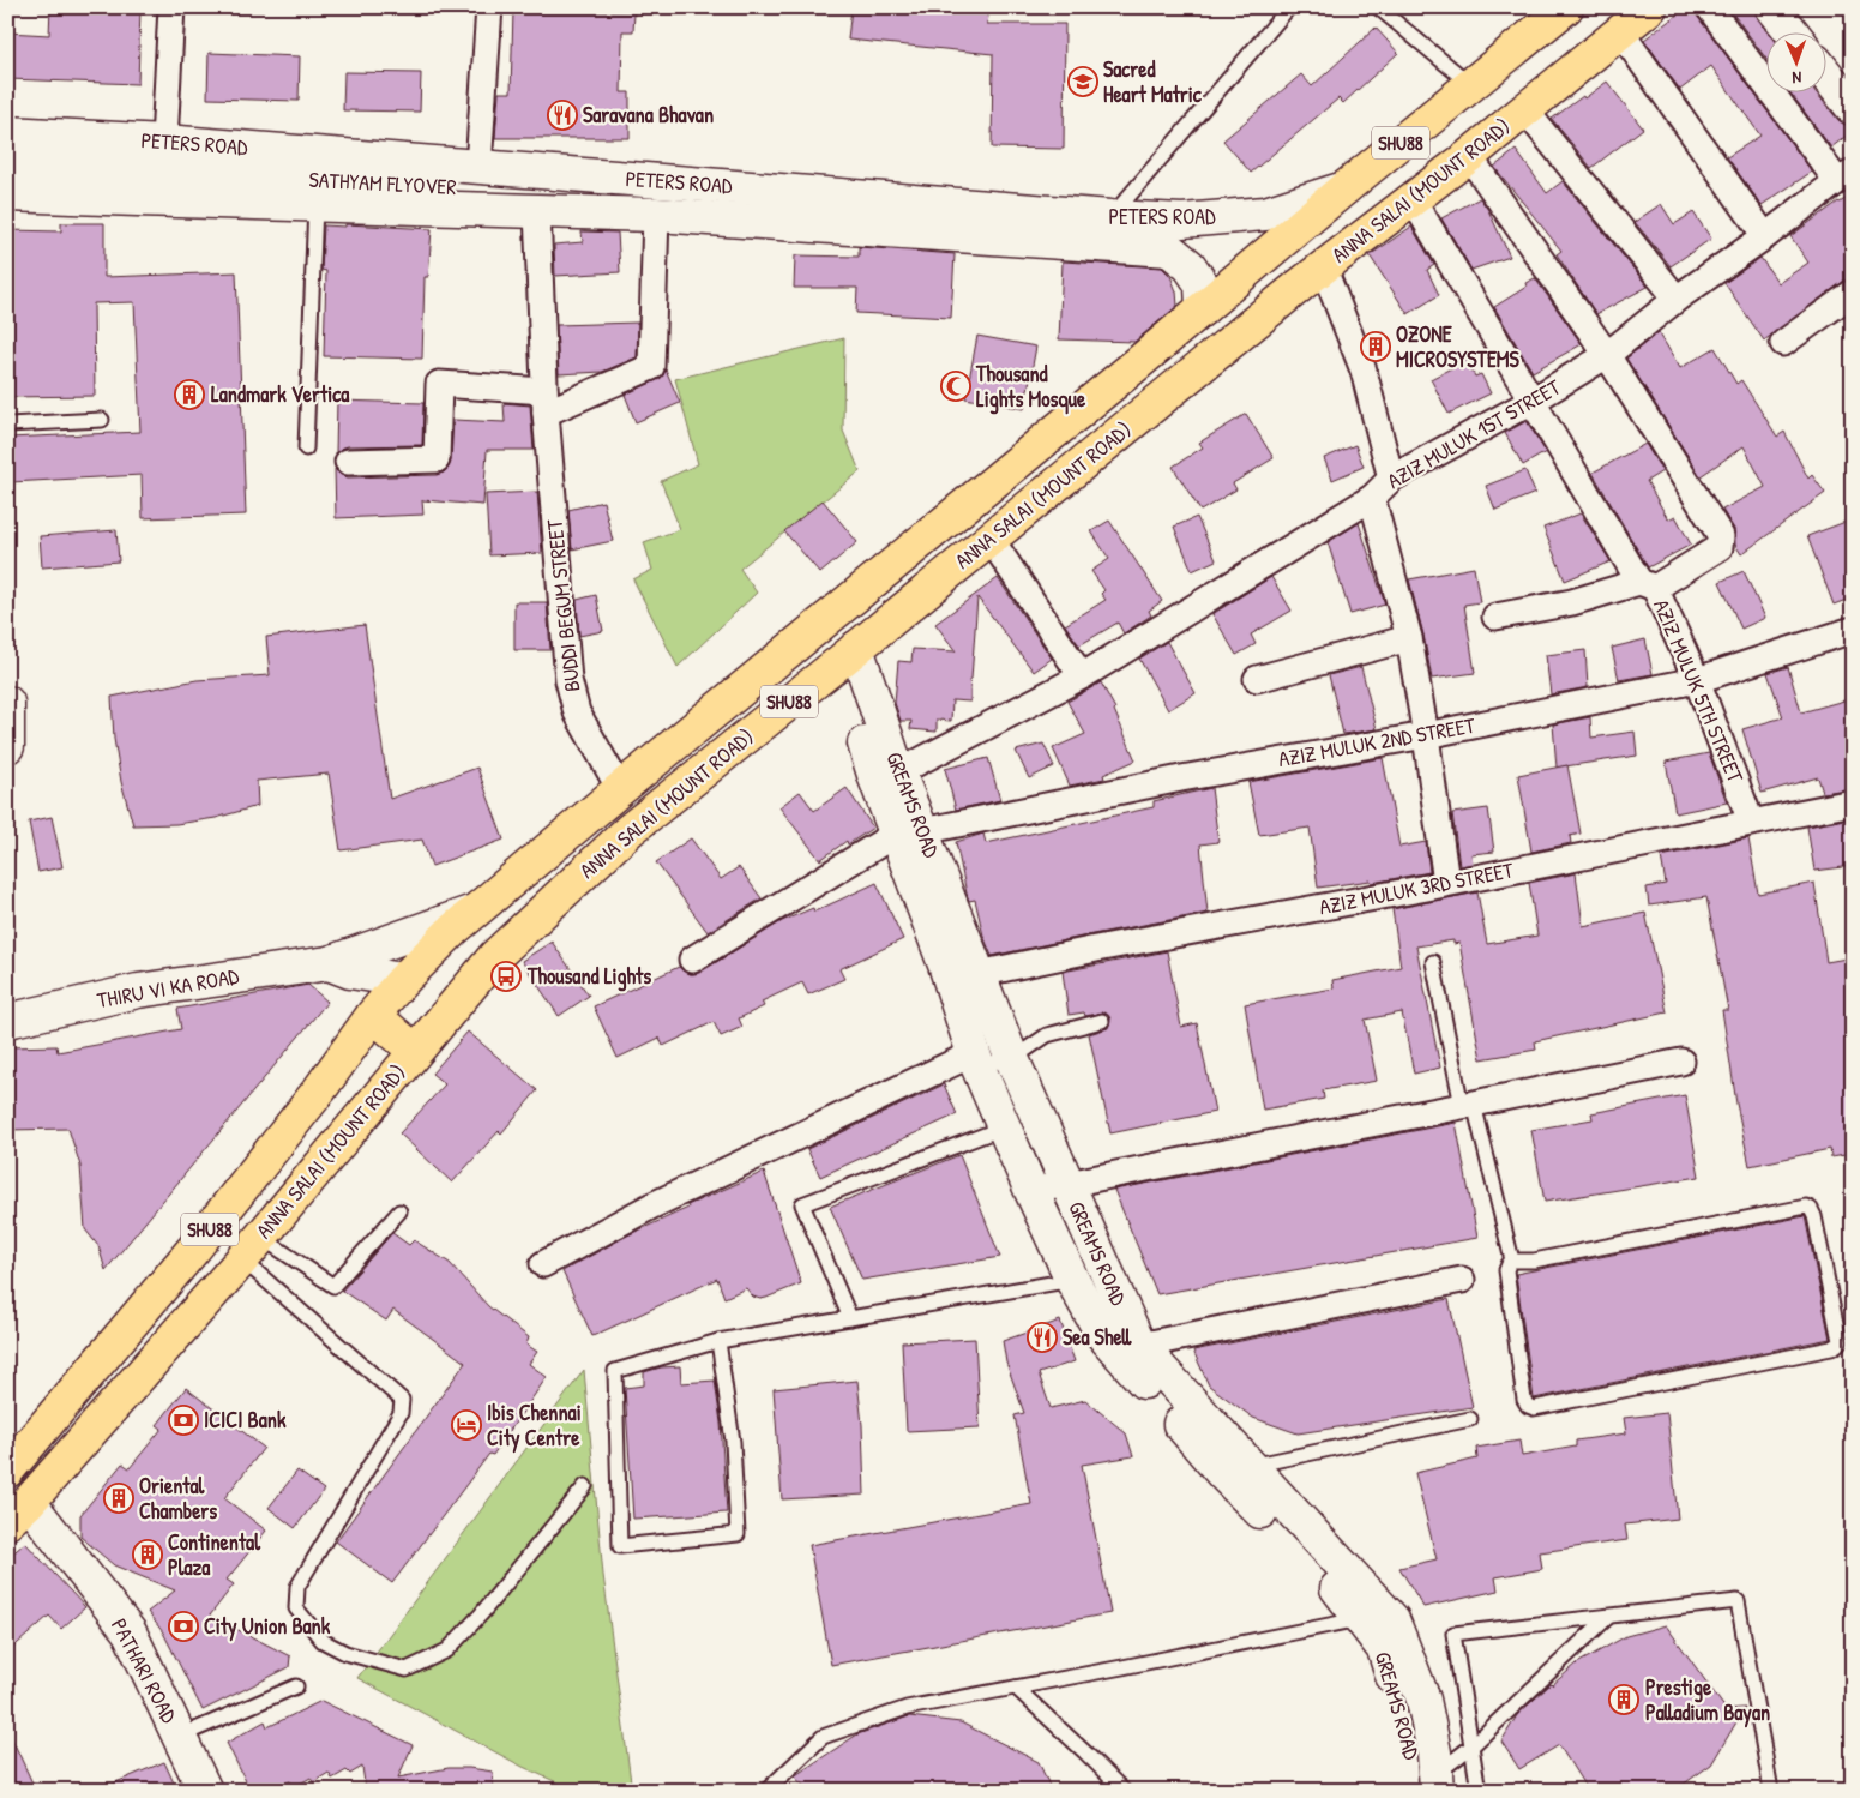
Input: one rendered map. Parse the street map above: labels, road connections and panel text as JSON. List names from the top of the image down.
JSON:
{
  "streets": {
    "main road": [
      "SHU88",
      "PETERS ROAD",
      "SATHYAM FLYOVER",
      "ANNA SALAI (MOUNT ROAD)",
      "GREAMS ROAD",
      "THIRU VI KA ROAD",
      "PATHARI ROAD"
    ],
    "street": [
      "AZIZ MULUK 1ST STREET",
      "BUDDI BEGUM STREET",
      "AZIZ MULUK 5TH STREET",
      "AZIZ MULUK 2ND STREET",
      "AZIZ MULUK 3RD STREET"
    ]
  },
  "crossings": [
    ["PETERS ROAD", "SATHYAM FLYOVER"],
    ["PETERS ROAD", "ANNA SALAI (MOUNT ROAD)"],
    ["PETERS ROAD", "BUDDI BEGUM STREET"],
    ["ANNA SALAI (MOUNT ROAD)", "BUDDI BEGUM STREET"],
    ["ANNA SALAI (MOUNT ROAD)", "AZIZ MULUK 5TH STREET"],
    ["ANNA SALAI (MOUNT ROAD)", "GREAMS ROAD"],
    ["ANNA SALAI (MOUNT ROAD)", "THIRU VI KA ROAD"],
    ["ANNA SALAI (MOUNT ROAD)", "PATHARI ROAD"],
    ["AZIZ MULUK 1ST STREET", "AZIZ MULUK 5TH STREET"],
    ["AZIZ MULUK 1ST STREET", "GREAMS ROAD"],
    ["AZIZ MULUK 5TH STREET", "AZIZ MULUK 2ND STREET"],
    ["AZIZ MULUK 5TH STREET", "AZIZ MULUK 3RD STREET"],
    ["AZIZ MULUK 2ND STREET", "GREAMS ROAD"],
    ["GREAMS ROAD", "AZIZ MULUK 3RD STREET"]
  ],
  "places": {
    "school or university": ["Sacred Heart Matric"],
    "restaurant": ["Saravana Bhavan", "Sea Shell"],
    "building": [
      "OZONE MICROSYSTEMS",
      "Landmark Vertica",
      "Oriental Chambers",
      "Continental Plaza",
      "Prestige Palladium Bayan"
    ],
    "mosque": ["Thousand Lights Mosque"],
    "bus stop": ["Thousand Lights"],
    "bank": ["ICICI Bank", "City Union Bank"],
    "hotel": ["Ibis Chennai City Centre"]
  },
  "north": "bottom"
}
